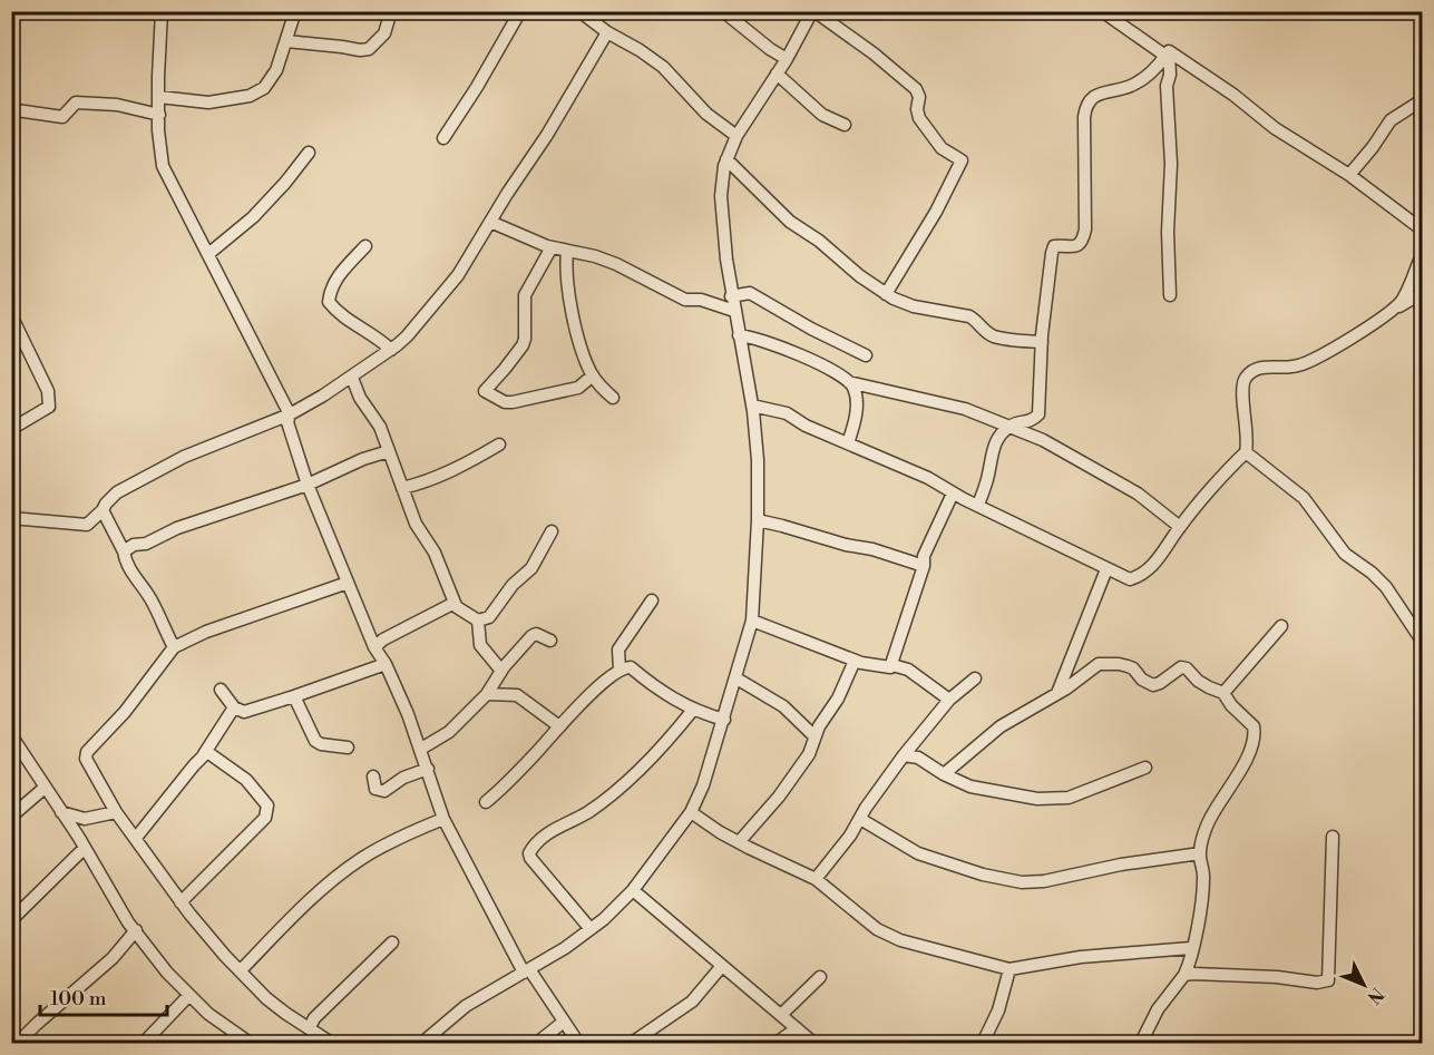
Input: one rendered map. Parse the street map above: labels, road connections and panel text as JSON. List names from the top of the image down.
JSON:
{
  "scale_bar": "100 m",
  "north": "bottom right"
}
